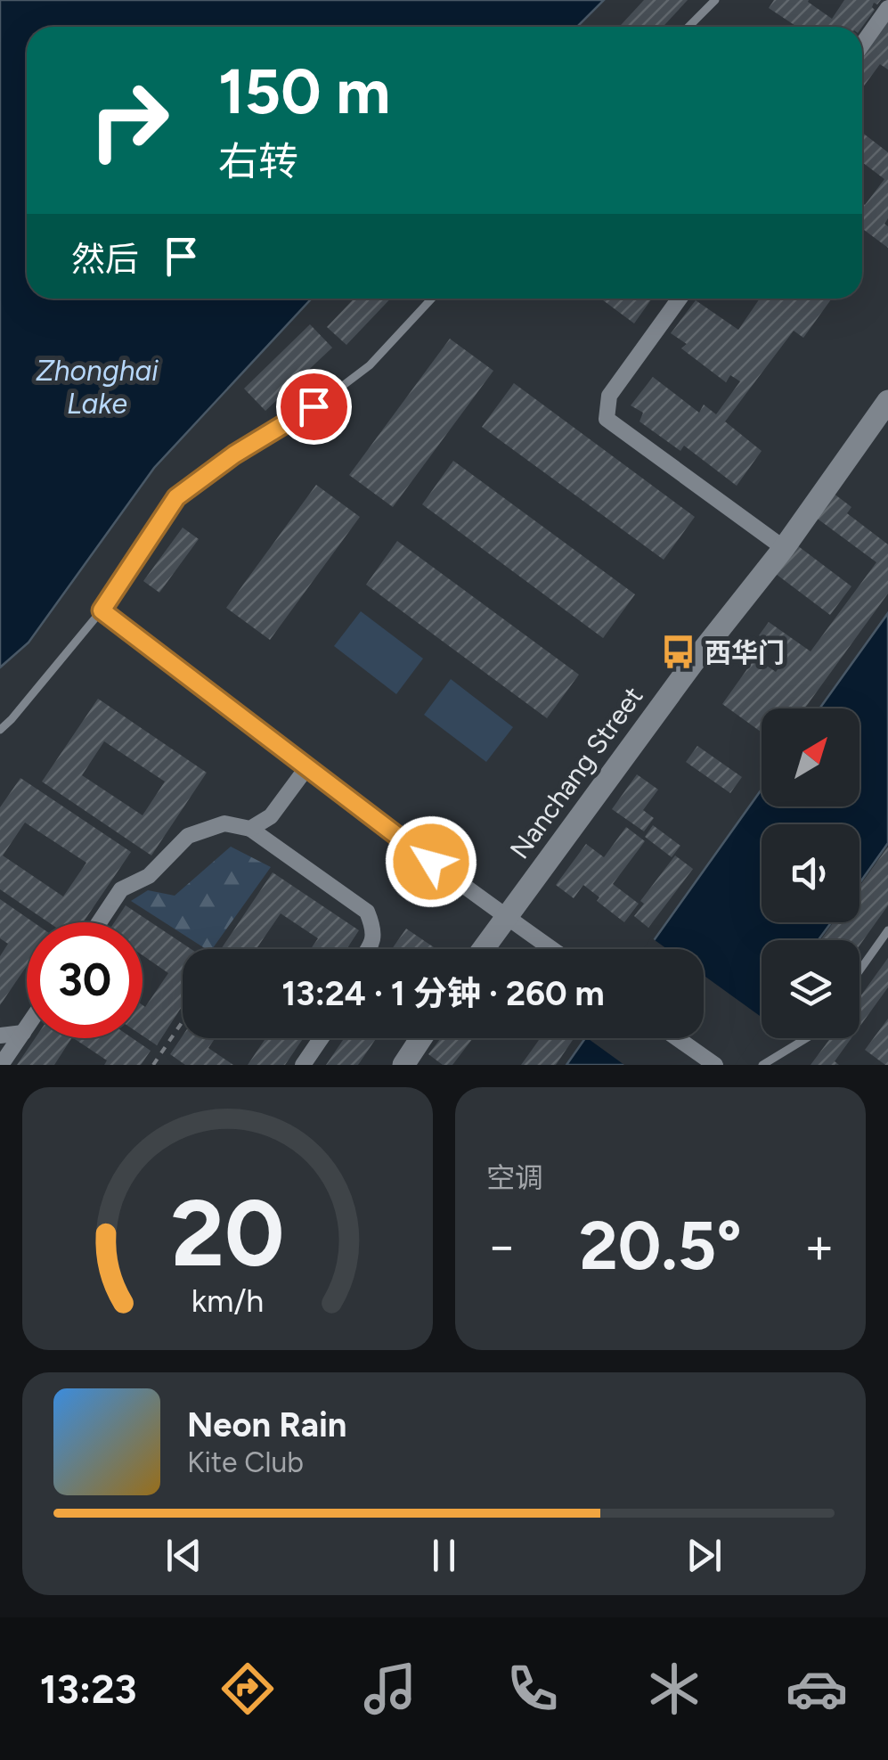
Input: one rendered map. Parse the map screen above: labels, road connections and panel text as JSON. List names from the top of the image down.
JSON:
{
  "streets": {
    "street": ["Nanchang Street"]
  },
  "water": ["Zhonghai Lake"],
  "places": {
    "bus stop": ["西华门"]
  },
  "north": "top right",
  "page": {
    "turn": ["150 m", "右转"],
    "then": "然后",
    "limit": "30",
    "trip": "13:24 · 1 分钟 · 260 m",
    "tile": "空调",
    "heat": ["−", "20.5°", "+"],
    "song": ["Neon Rain", "Kite Club"],
    "tabs": "13:23",
    "gauge": ["20", "km/h"]
  }
}
